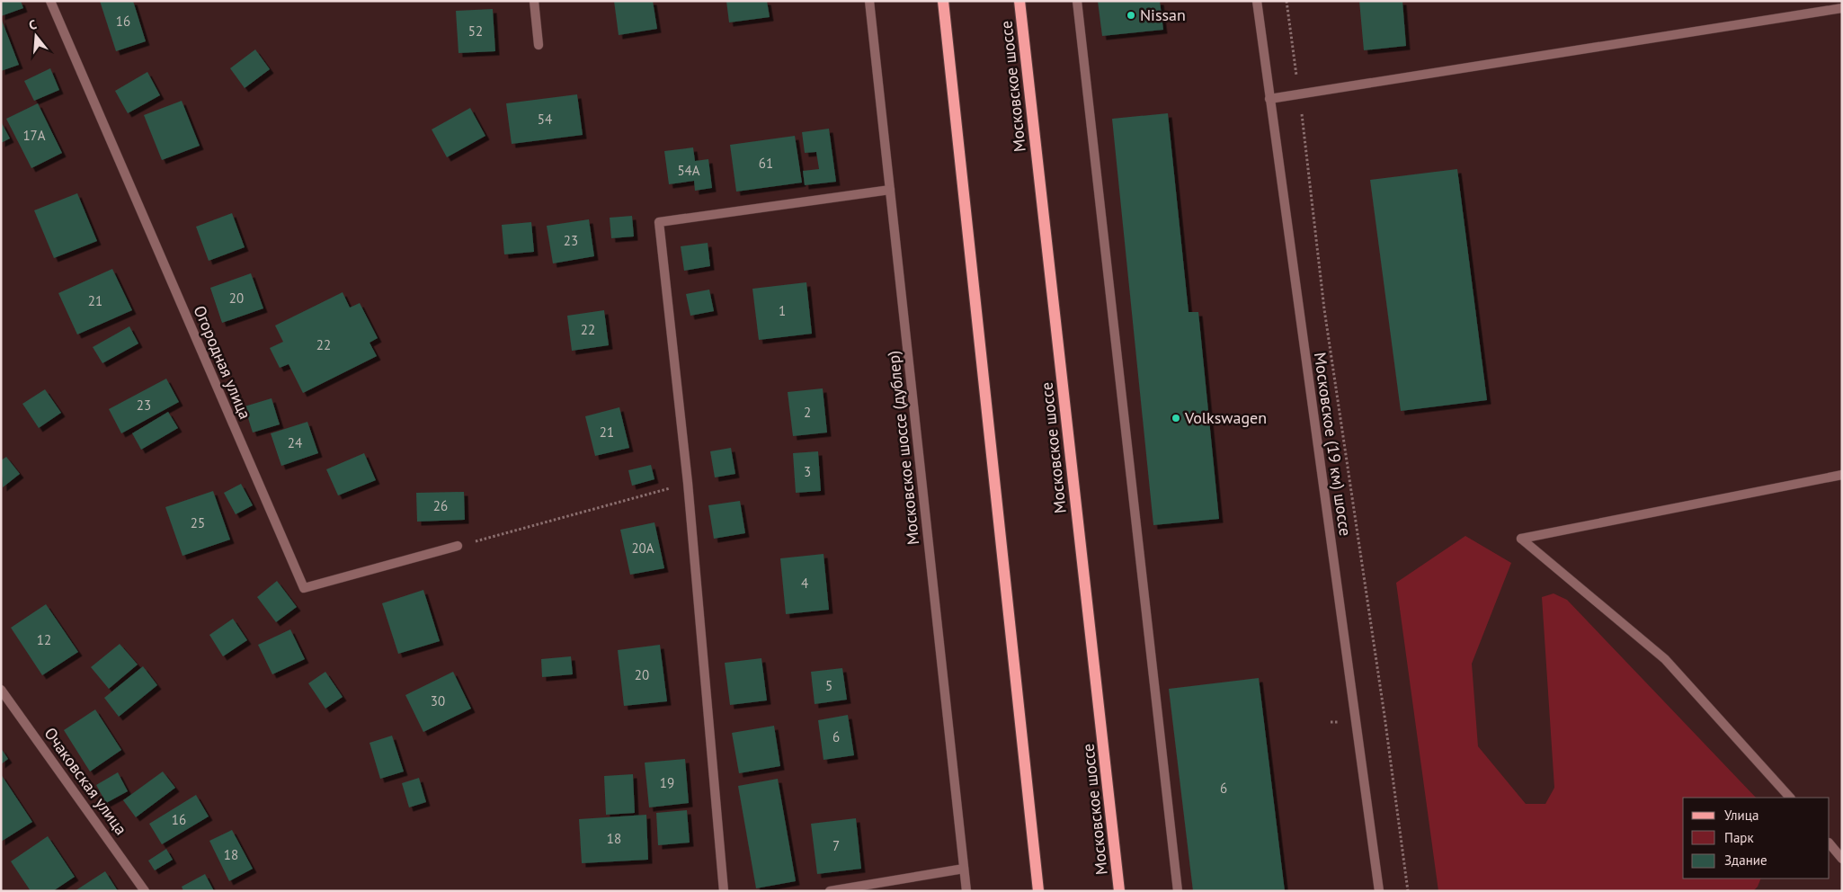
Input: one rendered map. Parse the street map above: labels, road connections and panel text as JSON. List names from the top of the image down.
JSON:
{
  "streets": {
    "main road": ["Московское шоссе"],
    "street": [
      "Огородная улица",
      "Московское (19 км) шоссе",
      "Московское шоссе (дублер)",
      "Очаковская улица"
    ]
  },
  "places": ["Nissan", "Volkswagen"],
  "house_numbers": [
    "16",
    "52",
    "54",
    "17А",
    "61",
    "54А",
    "23",
    "20",
    "21",
    "1",
    "22",
    "22",
    "23",
    "2",
    "21",
    "24",
    "3",
    "26",
    "25",
    "20А",
    "4",
    "12",
    "20",
    "5",
    "30",
    "6",
    "19",
    "6",
    "16",
    "18",
    "7",
    "18"
  ],
  "legend": ["Улица", "Парк", "Здание"],
  "north": "top"
}
